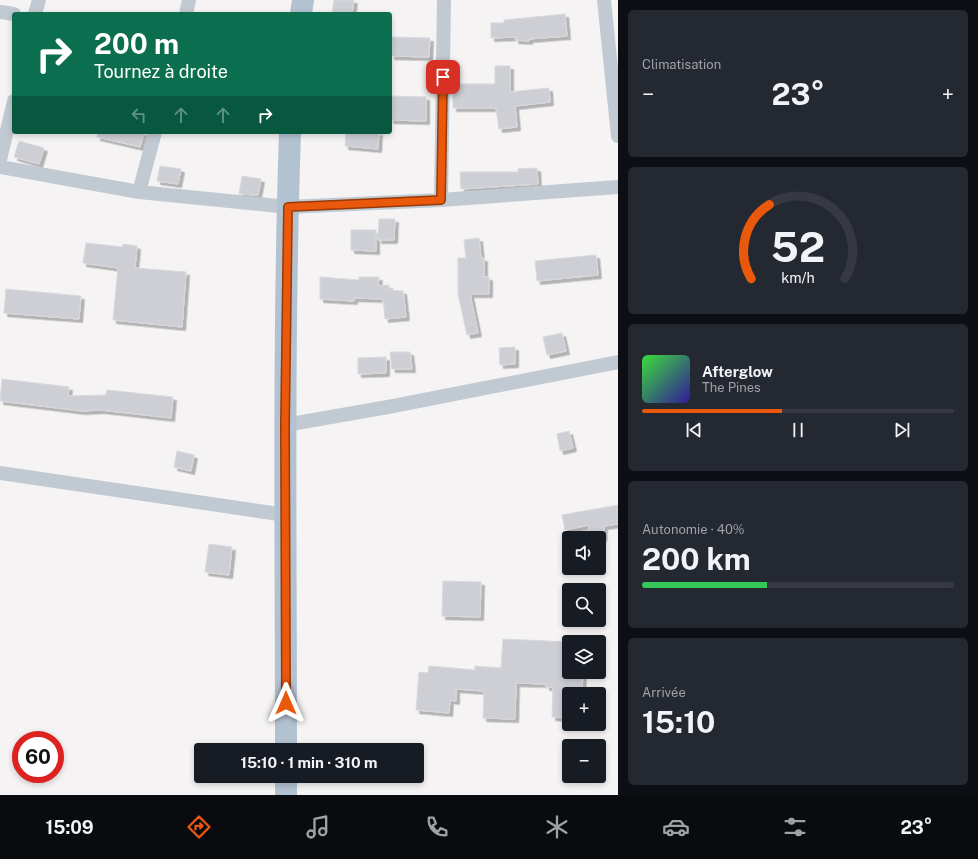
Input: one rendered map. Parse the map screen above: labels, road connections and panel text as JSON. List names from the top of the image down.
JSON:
{
  "page": {
    "tile": [
      "Climatisation",
      ["Autonomie · 40%", "200 km"],
      ["Arrivée", "15:10"]
    ],
    "turn": ["200 m", "Tournez à droite"],
    "heat": ["−", "23°", "+"],
    "song": ["Afterglow", "The Pines"],
    "map_buttons": ["+", "−"],
    "limit": "60",
    "trip": "15:10 · 1 min · 310 m",
    "tabs": ["15:09", "23°"],
    "gauge": ["52", "km/h"]
  }
}
